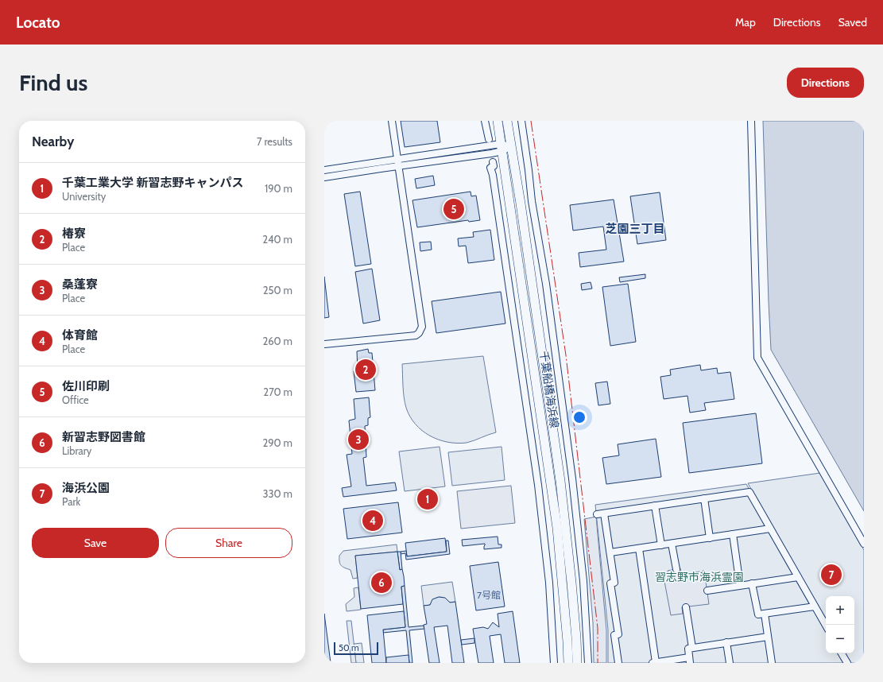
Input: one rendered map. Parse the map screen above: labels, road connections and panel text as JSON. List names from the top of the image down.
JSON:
{
  "streets": {
    "main road": ["千葉船橋海浜線"]
  },
  "districts": ["芝園三丁目"],
  "parks": ["習志野市海浜霊園"],
  "house_numbers": ["7号館"],
  "scale_bar": "50 m",
  "page": {
    "header": "Locato",
    "nav": ["Map", "Directions", "Saved"],
    "buttons": [
      "Directions",
      ["Save", "Share"]
    ],
    "title": "Find us",
    "heading": ["Nearby", "7 results"],
    "list": [
      {
        "mark": "1",
        "name": "千葉工業大学 新習志野キャンパス",
        "note": "University",
        "value": "190 m"
      },
      {
        "mark": "2",
        "name": "椿寮",
        "note": "Place",
        "value": "240 m"
      },
      {
        "mark": "3",
        "name": "桑蓬寮",
        "note": "Place",
        "value": "250 m"
      },
      {
        "mark": "4",
        "name": "体育館",
        "note": "Place",
        "value": "260 m"
      },
      {
        "mark": "5",
        "name": "佐川印刷",
        "note": "Office",
        "value": "270 m"
      },
      {
        "mark": "6",
        "name": "新習志野図書館",
        "note": "Library",
        "value": "290 m"
      },
      {
        "mark": "7",
        "name": "海浜公園",
        "note": "Park",
        "value": "330 m"
      }
    ],
    "pins": [
      "5",
      "2",
      "3",
      "1",
      "4",
      "7",
      "6"
    ],
    "map_buttons": ["+", "−"],
    "scale": "50 m"
  }
}
